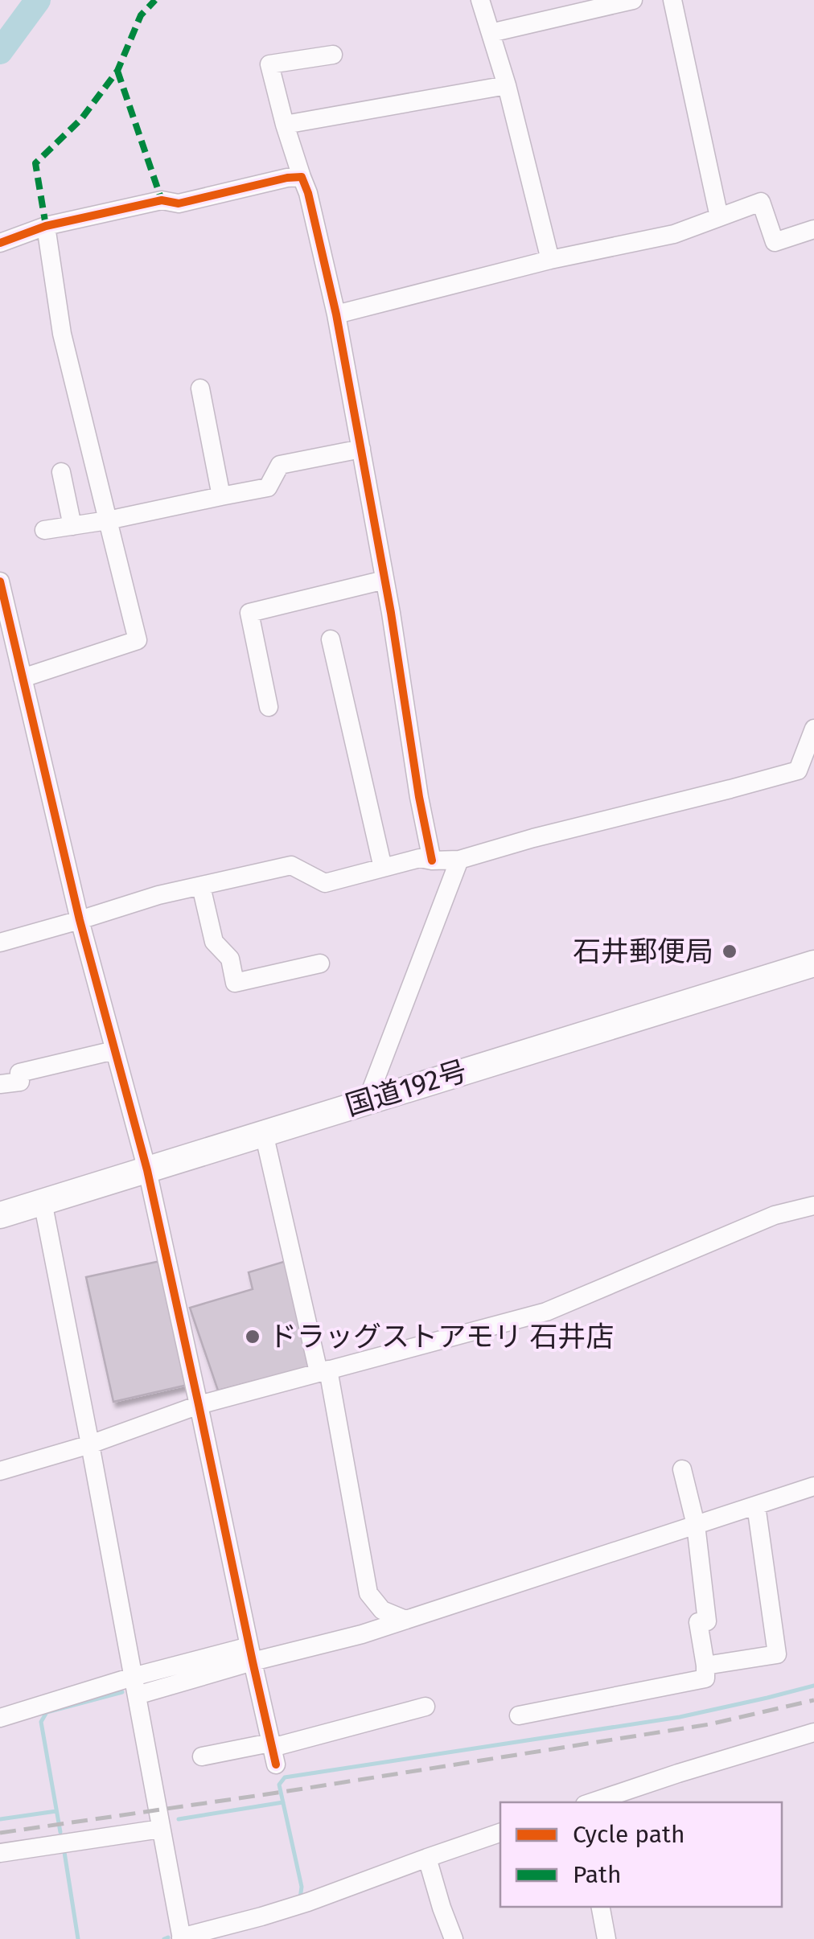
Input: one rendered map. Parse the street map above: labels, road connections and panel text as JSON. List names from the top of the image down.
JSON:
{
  "streets": {
    "highway": ["国道192号"]
  },
  "places": ["石井郵便局", "ドラッグストアモリ 石井店"],
  "legend": ["Cycle path", "Path"]
}
